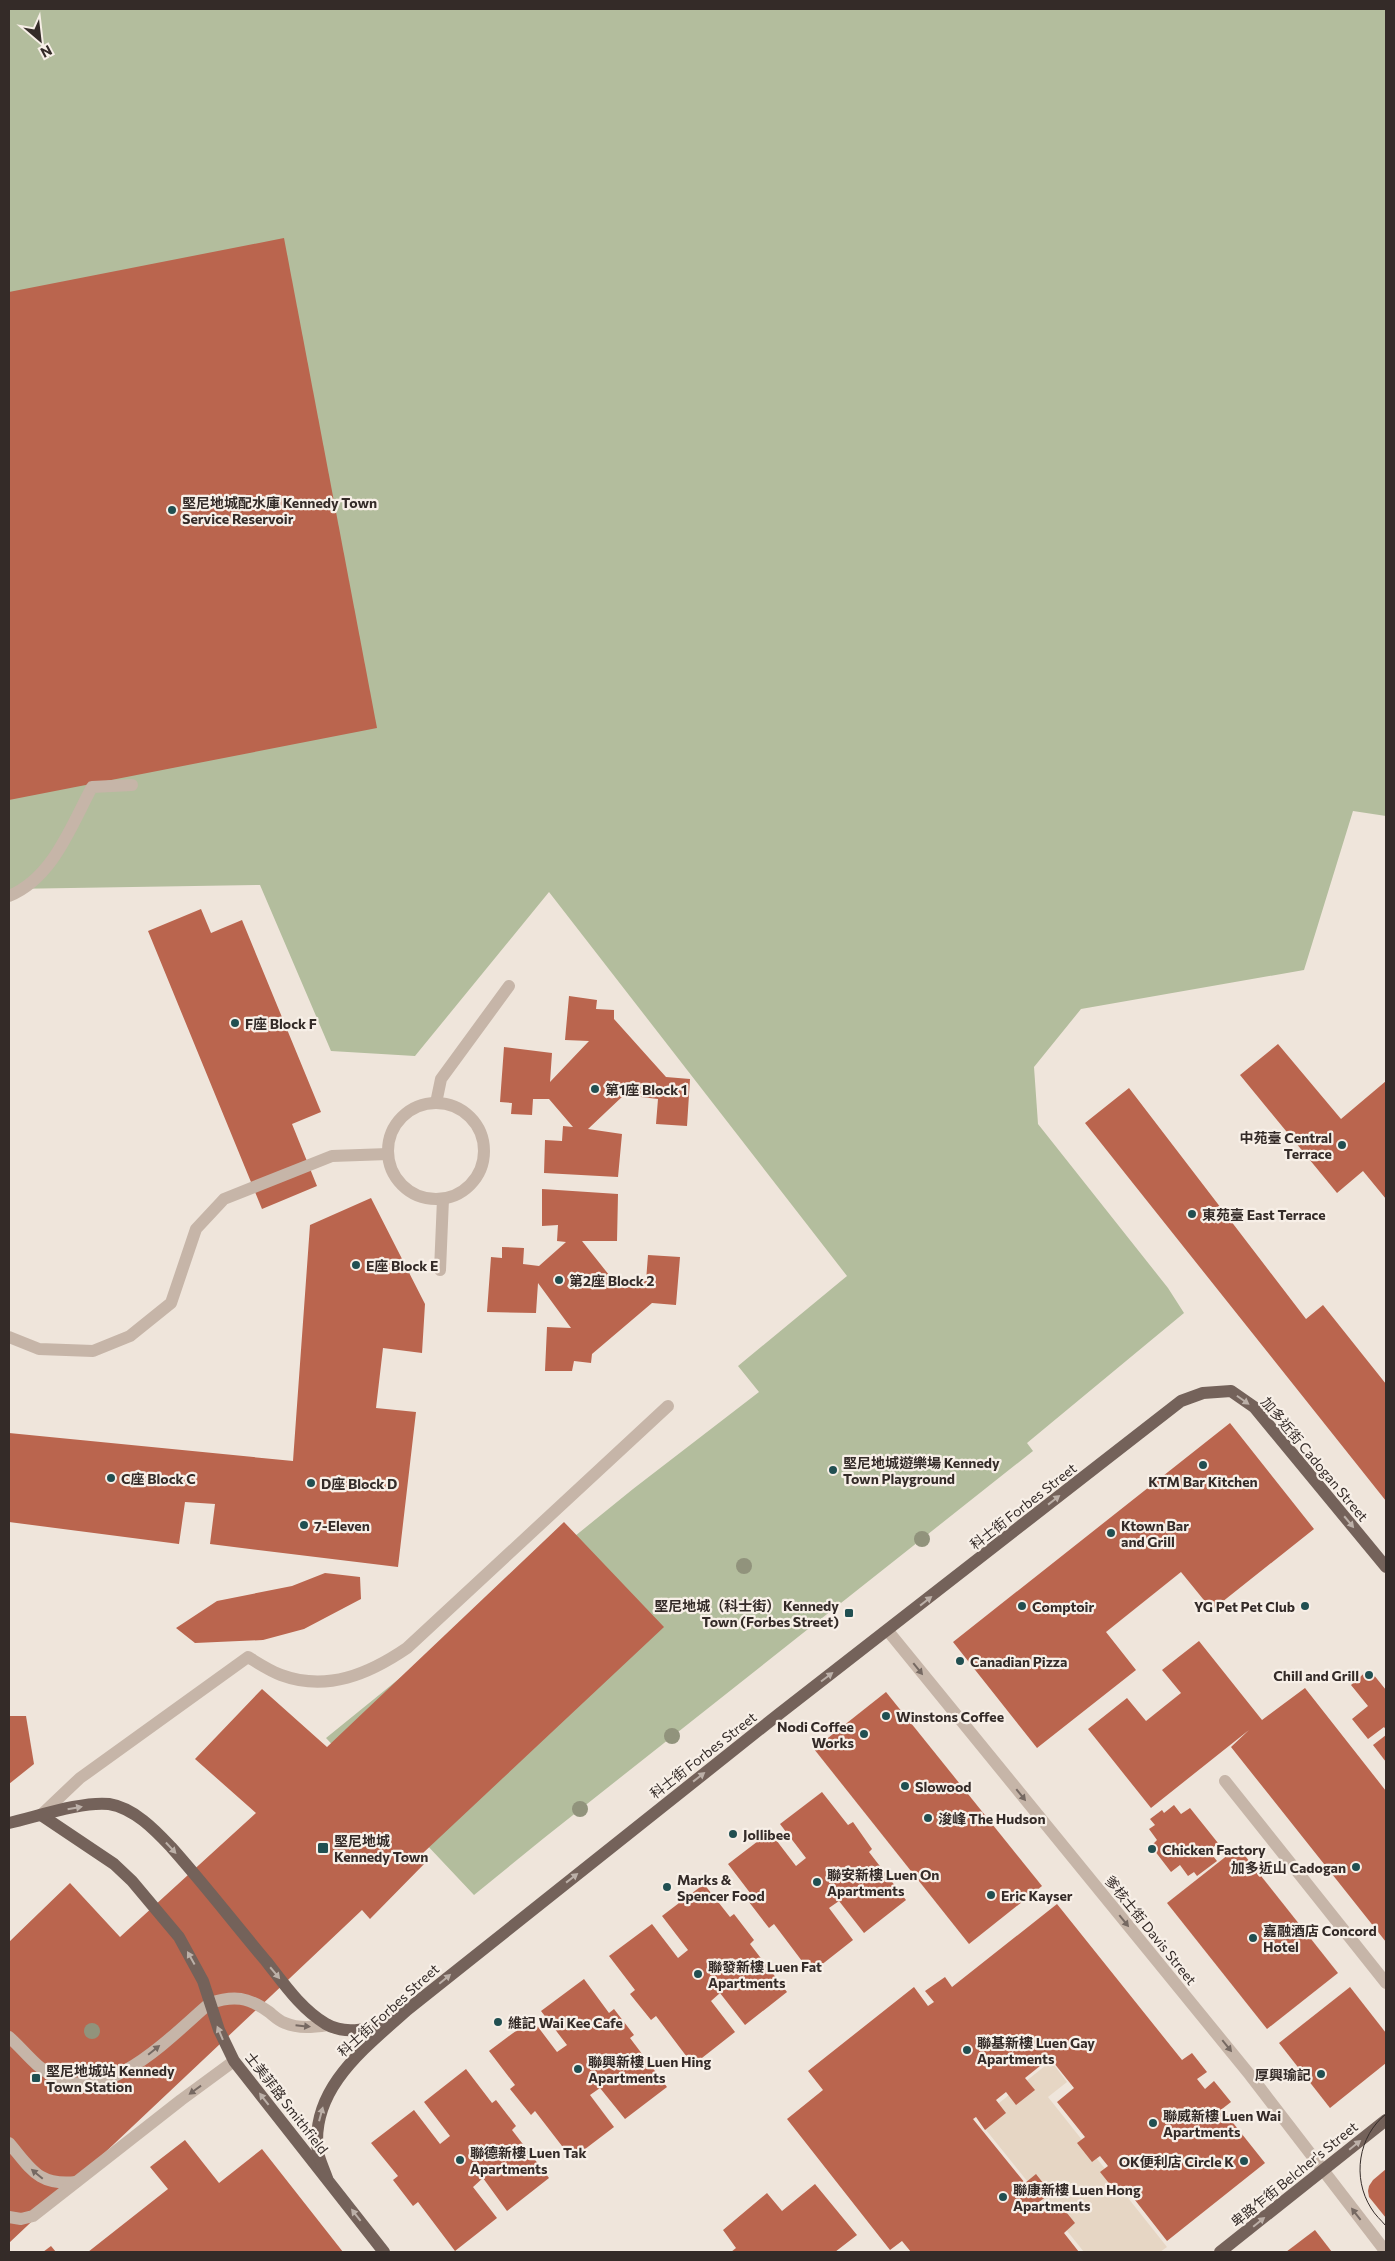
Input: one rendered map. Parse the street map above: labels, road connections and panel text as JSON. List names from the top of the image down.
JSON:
{
  "streets": {
    "main road": [
      "加多近街 Cadogan Street",
      "科士街 Forbes Street",
      "士美菲路 Smithfield",
      "卑路乍街 Belcher's Street"
    ],
    "street": ["爹核士街 Davis Street"]
  },
  "crossings": [
    ["加多近街 Cadogan Street", "科士街 Forbes Street"],
    ["科士街 Forbes Street", "爹核士街 Davis Street"],
    ["科士街 Forbes Street", "士美菲路 Smithfield"],
    ["爹核士街 Davis Street", "卑路乍街 Belcher's Street"]
  ],
  "one_way": [
    "加多近街 Cadogan Street",
    "科士街 Forbes Street",
    "士美菲路 Smithfield",
    "卑路乍街 Belcher's Street"
  ],
  "places": {
    "other": [
      "堅尼地城配水庫 Kennedy Town Service Reservoir",
      "F座 Block F",
      "第1座 Block 1",
      "中苑臺 Central Terrace",
      "東苑臺 East Terrace",
      "E座 Block E",
      "第2座 Block 2",
      "KTM Bar Kitchen",
      "堅尼地城遊樂場 Kennedy Town Playground",
      "C座 Block C",
      "D座 Block D",
      "7-Eleven",
      "Ktown Bar and Grill",
      "Comptoir",
      "YG Pet Pet Club",
      "Canadian Pizza",
      "Chill and Grill",
      "Winstons Coffee",
      "Nodi Coffee Works",
      "Slowood",
      "浚峰 The Hudson",
      "Jollibee",
      "Chicken Factory",
      "加多近山 Cadogan",
      "聯安新樓 Luen On Apartments",
      "Marks & Spencer Food",
      "Eric Kayser",
      "嘉融酒店 Concord Hotel",
      "聯發新樓 Luen Fat Apartments",
      "維記 Wai Kee Cafe",
      "聯基新樓 Luen Gay Apartments",
      "聯興新樓 Luen Hing Apartments",
      "厚興瑜記",
      "聯威新樓 Luen Wai Apartments",
      "聯德新樓 Luen Tak Apartments",
      "OK便利店 Circle K",
      "聯康新樓 Luen Hong Apartments"
    ],
    "transit": ["堅尼地城（科士街） Kennedy Town (Forbes Street)", "堅尼地城 Kennedy Town", "堅尼地城站 Kennedy Town Station"]
  },
  "north": "bottom right"
}
